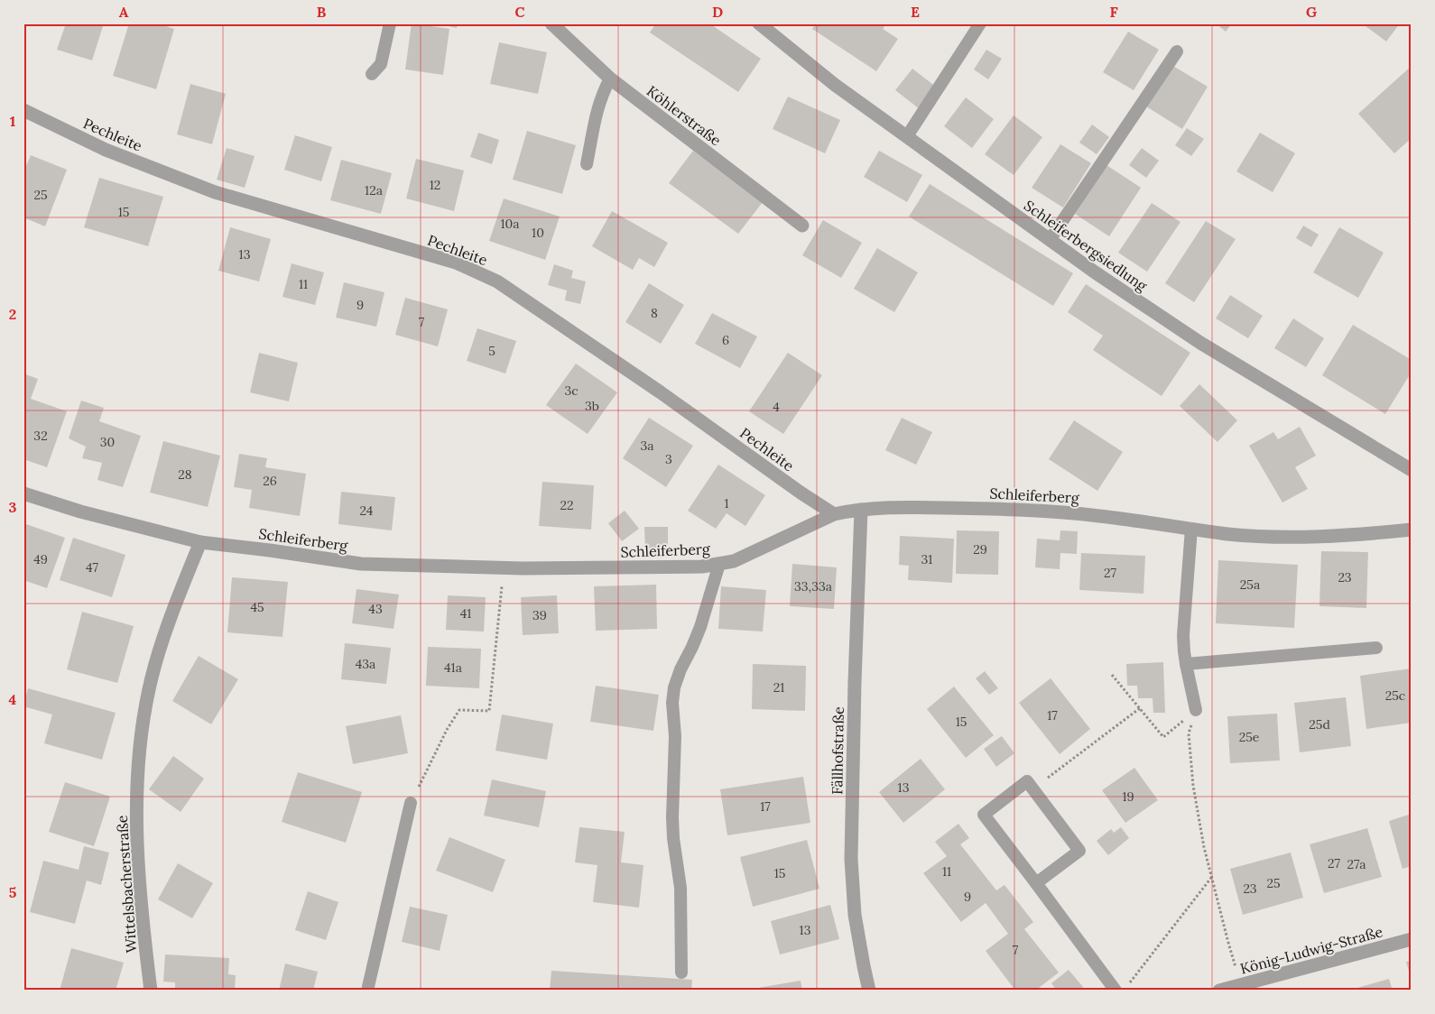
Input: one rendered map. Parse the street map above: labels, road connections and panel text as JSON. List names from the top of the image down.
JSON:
{
  "streets": {
    "street": [
      "Köhlerstraße",
      "Pechleite",
      "Schleiferbergsiedlung",
      "Schleiferberg",
      "Fällhofstraße",
      "Wittelsbacherstraße",
      "König-Ludwig-Straße"
    ]
  },
  "crossings": [
    ["Pechleite", "Schleiferberg"],
    ["Schleiferberg", "Fällhofstraße"],
    ["Schleiferberg", "Wittelsbacherstraße"]
  ],
  "house_numbers": [
    "12",
    "12a",
    "25",
    "15",
    "10a",
    "10",
    "13",
    "11",
    "9",
    "8",
    "7",
    "6",
    "5",
    "3c",
    "3b",
    "4",
    "32",
    "30",
    "3a",
    "3",
    "28",
    "26",
    "1",
    "22",
    "24",
    "29",
    "49",
    "31",
    "47",
    "27",
    "23",
    "25a",
    "33,33a",
    "45",
    "43",
    "41",
    "39",
    "43a",
    "41a",
    "21",
    "25c",
    "17",
    "15",
    "25d",
    "25e",
    "13",
    "19",
    "17",
    "27",
    "27a",
    "11",
    "15",
    "25",
    "23",
    "9",
    "13",
    "7"
  ],
  "grid": {
    "columns": [
      "A",
      "B",
      "C",
      "D",
      "E",
      "F",
      "G"
    ],
    "rows": [
      "1",
      "2",
      "3",
      "4",
      "5"
    ]
  }
}
